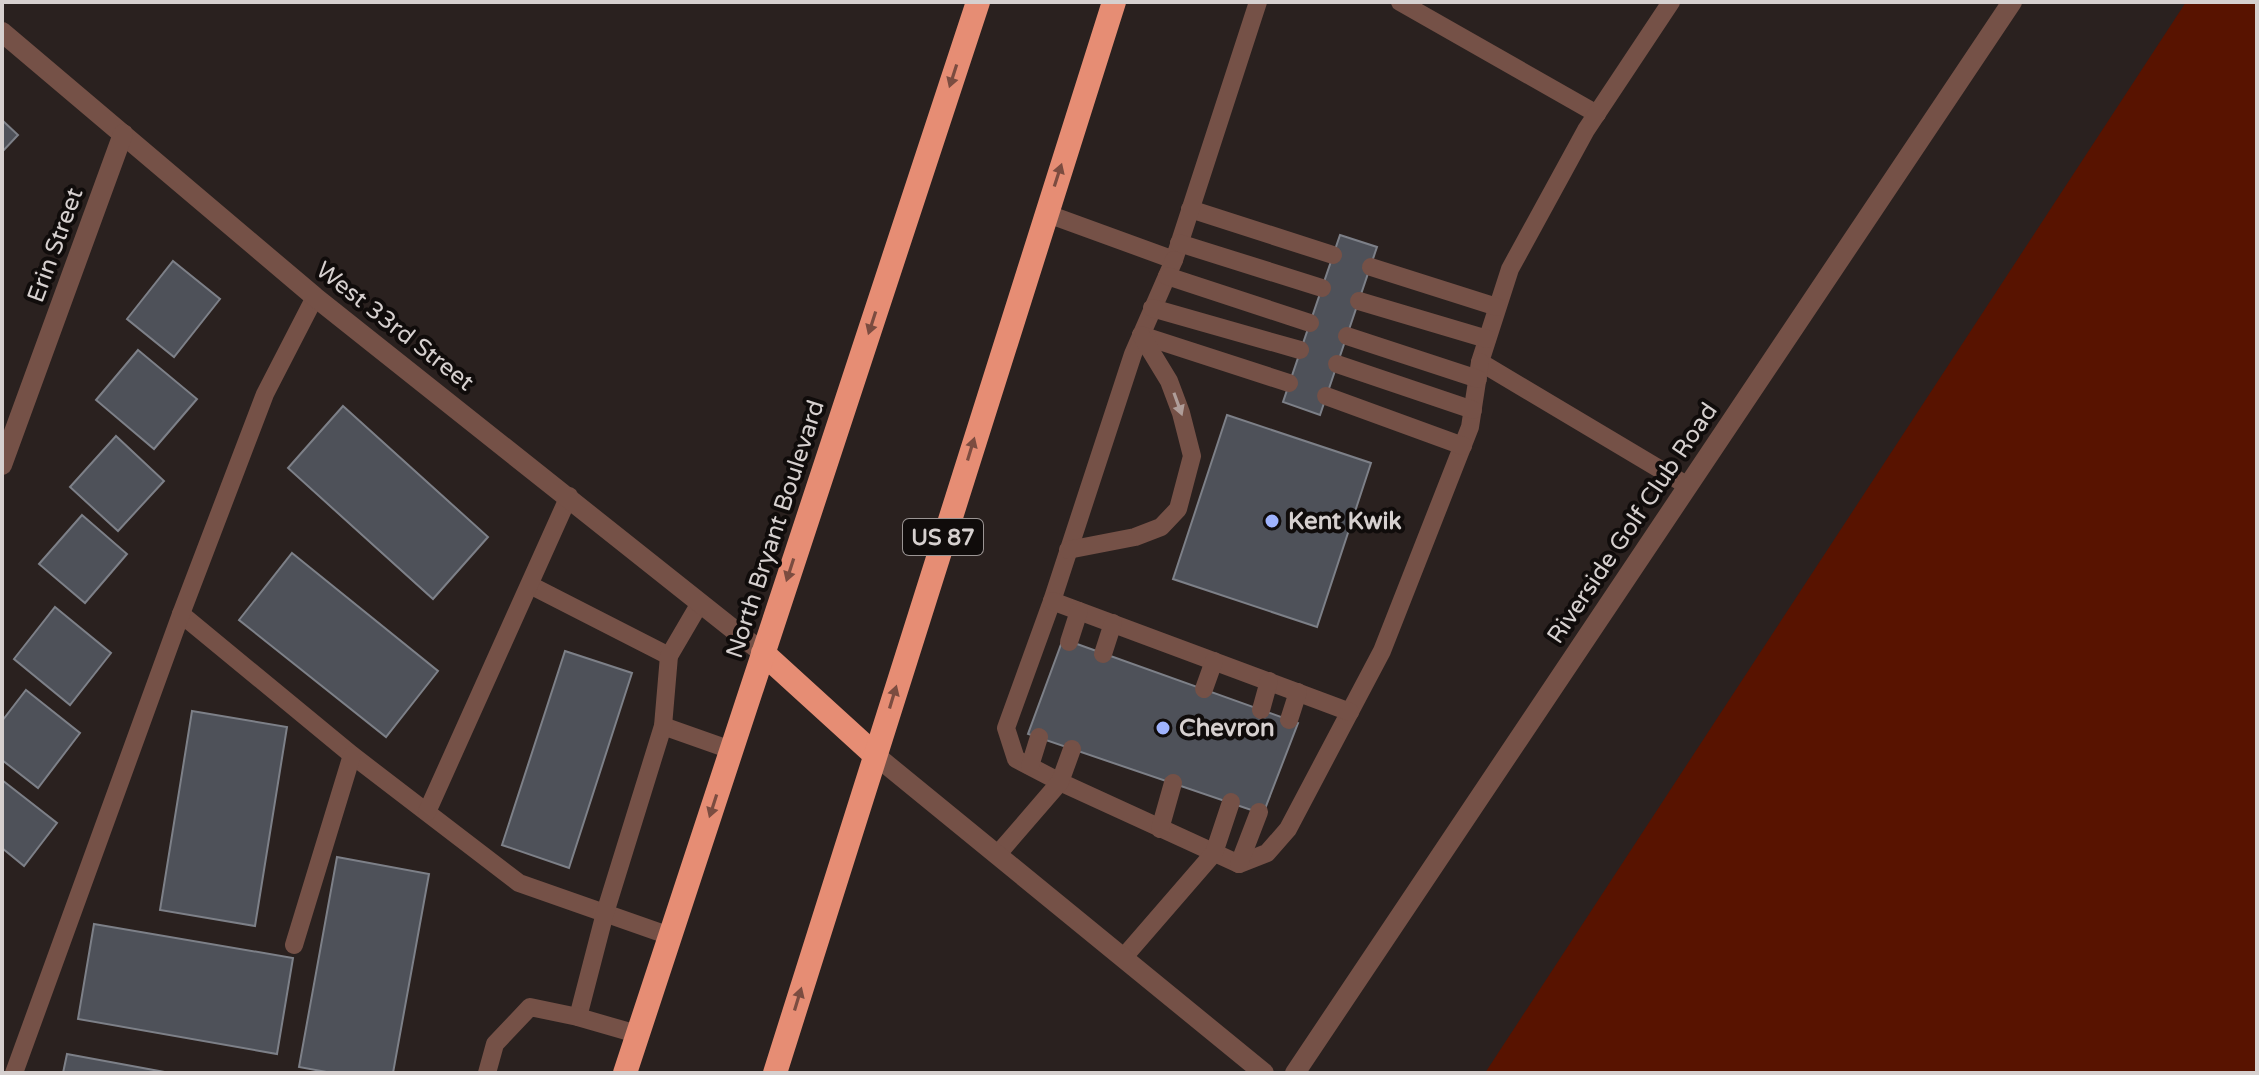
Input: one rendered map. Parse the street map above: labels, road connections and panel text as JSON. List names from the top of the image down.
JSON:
{
  "streets": {
    "highway": ["North Bryant Boulevard", "US 87"],
    "street": ["Erin Street", "West 33rd Street", "Riverside Golf Club Road"]
  },
  "crossings": [
    ["Erin Street", "West 33rd Street"],
    ["West 33rd Street", "North Bryant Boulevard"]
  ],
  "places": ["Kent Kwik", "Chevron"]
}
